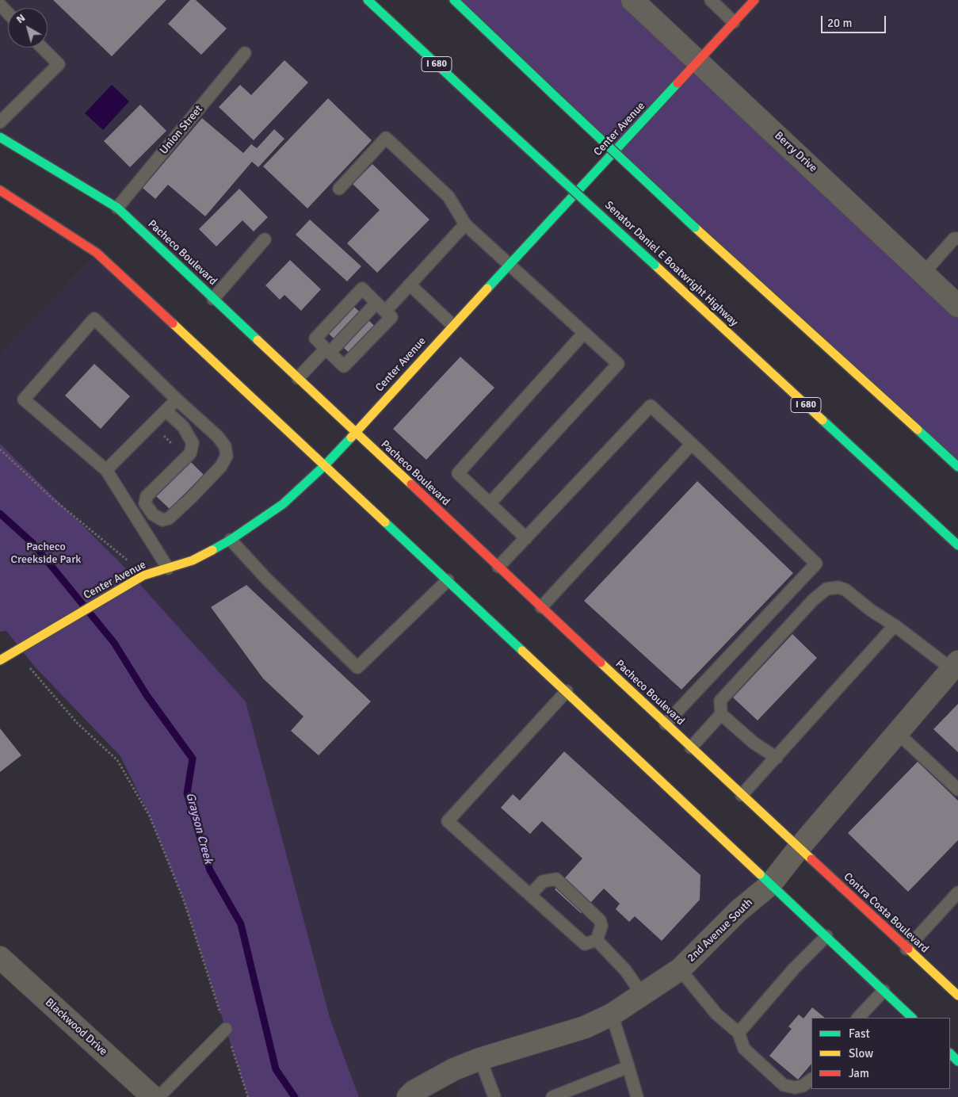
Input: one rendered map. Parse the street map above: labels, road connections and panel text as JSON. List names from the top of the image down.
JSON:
{
  "streets": {
    "main road": [
      "I 680",
      "Center Avenue",
      "Pacheco Boulevard",
      "Senator Daniel E Boatwright Highway",
      "Contra Costa Boulevard"
    ],
    "street": ["Berry Drive", "2nd Avenue South", "Blackwood Drive"],
    "lane": ["Union Street"]
  },
  "crossings": [
    ["Center Avenue", "Berry Drive"],
    ["Center Avenue", "Pacheco Boulevard"],
    ["Union Street", "Pacheco Boulevard"],
    ["Pacheco Boulevard", "Contra Costa Boulevard"],
    ["Pacheco Boulevard", "2nd Avenue South"],
    ["Contra Costa Boulevard", "2nd Avenue South"]
  ],
  "water": ["Grayson Creek"],
  "parks": ["Pacheco Creekside Park"],
  "legend": ["Fast", "Slow", "Jam"],
  "scale_bar": "20 m",
  "north": "top left"
}
